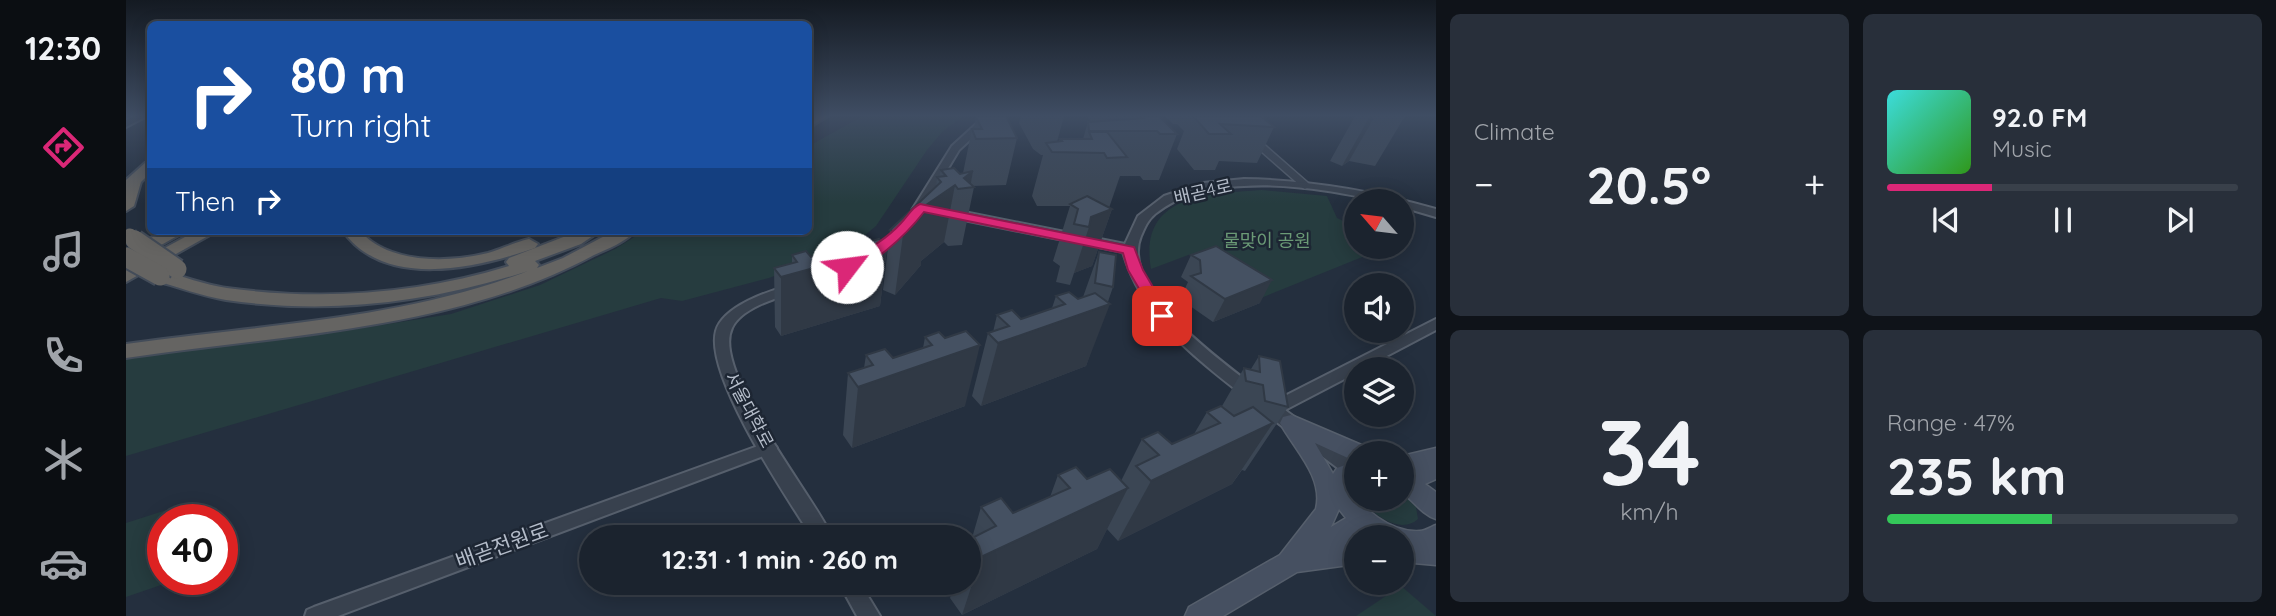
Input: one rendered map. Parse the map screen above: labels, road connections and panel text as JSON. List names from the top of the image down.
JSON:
{
  "streets": {
    "street": ["배곧4로", "서울대학로", "배곧전원로"]
  },
  "crossings": [
    ["서울대학로", "배곧전원로"]
  ],
  "parks": ["물맞이 공원"],
  "north": "top left",
  "page": {
    "tabs": "12:30",
    "tile": [
      "Climate",
      ["34", "km/h"],
      ["Range · 47%", "235 km"]
    ],
    "turn": ["80 m", "Turn right"],
    "song": ["92.0 FM", "Music"],
    "heat": ["−", "20.5°", "+"],
    "then": "Then",
    "map_buttons": ["+", "−"],
    "limit": "40",
    "trip": "12:31 · 1 min · 260 m"
  }
}
